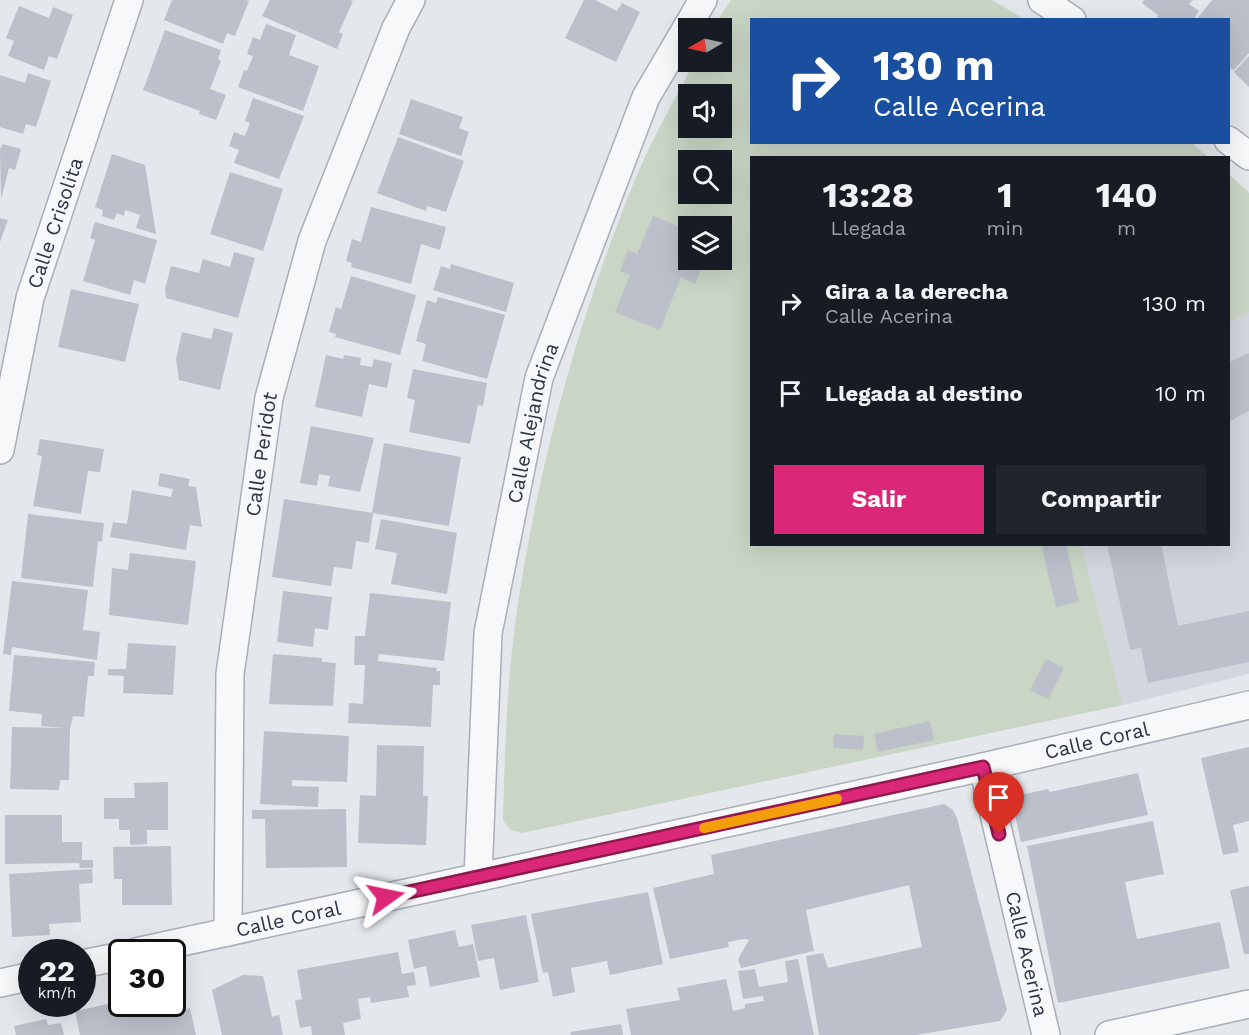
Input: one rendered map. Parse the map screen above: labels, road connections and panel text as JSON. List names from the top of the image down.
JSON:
{
  "streets": {
    "street": [
      "Calle Crisolita",
      "Calle Alejandrina",
      "Calle Peridot",
      "Calle Coral",
      "Calle Acerina"
    ]
  },
  "crossings": [
    ["Calle Alejandrina", "Calle Coral"],
    ["Calle Peridot", "Calle Coral"],
    ["Calle Coral", "Calle Acerina"]
  ],
  "north": "left",
  "page": {
    "turn": ["130 m", "Calle Acerina"],
    "eta": [
      "13:28",
      "Llegada",
      "1",
      "min",
      "140",
      "m"
    ],
    "list": [
      {
        "name": "Gira a la derecha",
        "note": "Calle Acerina",
        "value": "130 m"
      },
      {
        "name": "Llegada al destino",
        "value": "10 m"
      }
    ],
    "buttons": ["Salir", "Compartir"],
    "speed": "22 km/h",
    "limit": "30"
  }
}
